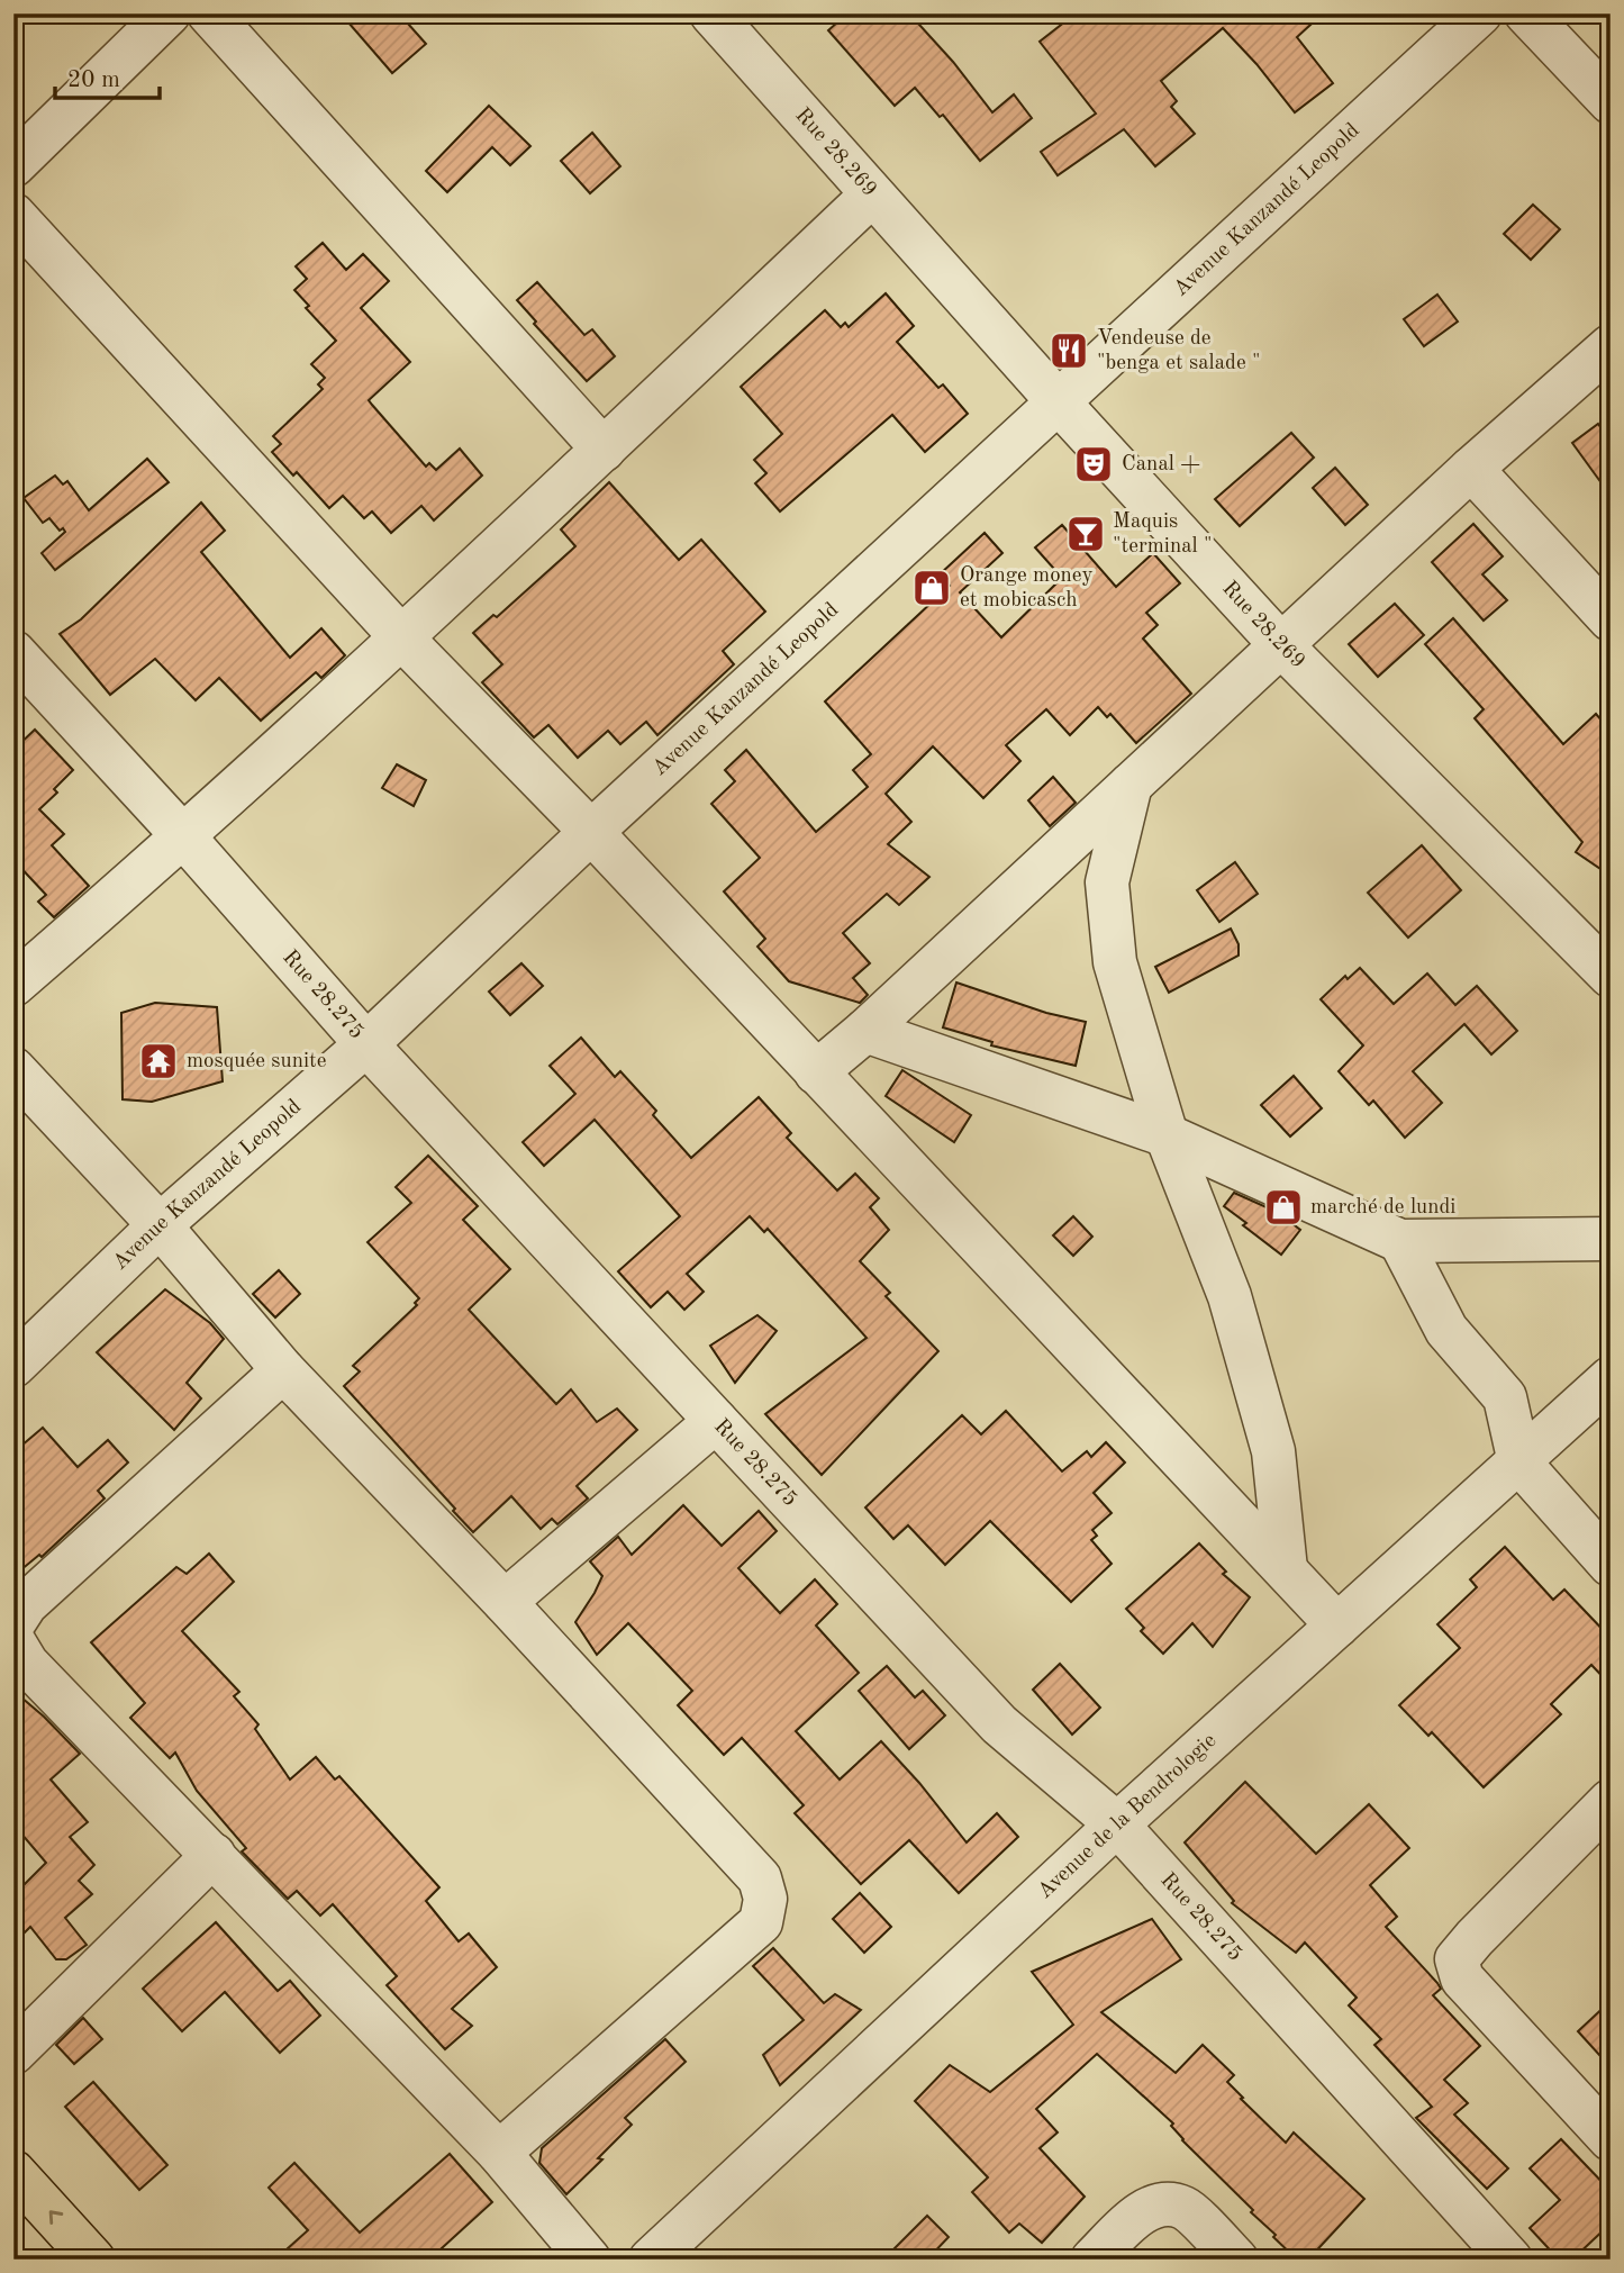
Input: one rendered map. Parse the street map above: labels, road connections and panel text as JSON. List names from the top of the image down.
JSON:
{
  "streets": {
    "street": [
      "Rue 28.269",
      "Avenue Kanzandé Leopold",
      "Rue 28.275",
      "Avenue de la Bendrologie"
    ]
  },
  "crossings": [
    ["Rue 28.269", "Avenue Kanzandé Leopold"],
    ["Avenue Kanzandé Leopold", "Rue 28.275"],
    ["Rue 28.275", "Avenue de la Bendrologie"]
  ],
  "places": {
    "restaurant": ["Vendeuse de \"benga et salade \""],
    "theatre": ["Canal +"],
    "bar": ["Maquis \"terminal \""],
    "shop": ["Orange money et mobicasch", "marché de lundi"],
    "temple": ["mosquée sunite"]
  },
  "scale_bar": "20 m"
}
